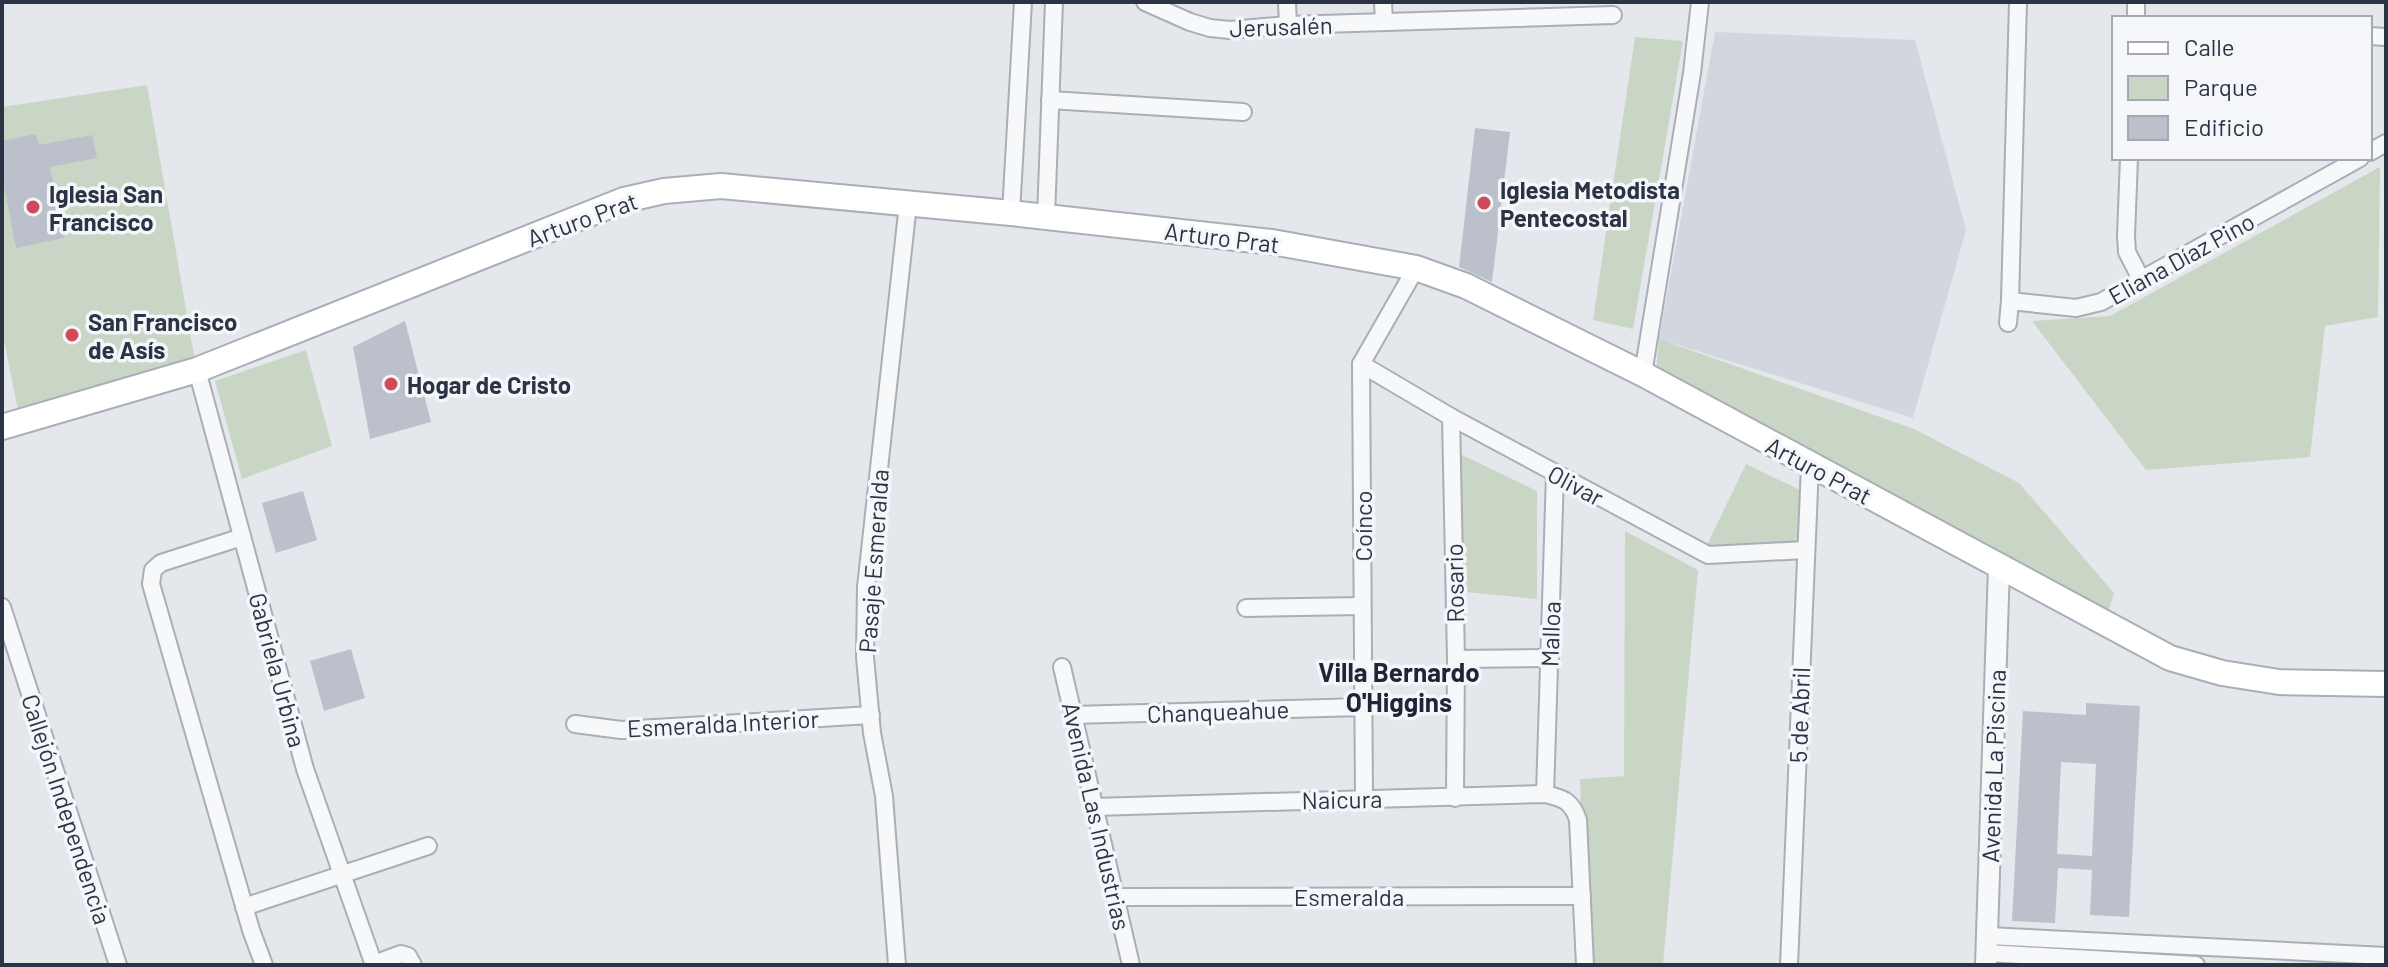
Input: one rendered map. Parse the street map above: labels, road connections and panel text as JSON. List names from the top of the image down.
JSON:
{
  "streets": {
    "main road": ["Arturo Prat"],
    "street": [
      "Jerusalén",
      "Eliana Díaz Pino",
      "Olivar",
      "Coínco",
      "Pasaje Esmeralda",
      "Rosario",
      "Malloa",
      "Gabriela Urbina",
      "Chanqueahue",
      "5 de Abril",
      "Esmeralda Interior",
      "Avenida La Piscina",
      "Naicura",
      "Callejón Independencia",
      "Avenida Las Industrias",
      "Esmeralda"
    ]
  },
  "crossings": [
    ["Arturo Prat", "Pasaje Esmeralda"],
    ["Arturo Prat", "Gabriela Urbina"],
    ["Arturo Prat", "5 de Abril"],
    ["Arturo Prat", "Avenida La Piscina"],
    ["Olivar", "Coínco"],
    ["Olivar", "Rosario"],
    ["Olivar", "Malloa"],
    ["Olivar", "5 de Abril"],
    ["Coínco", "Chanqueahue"],
    ["Coínco", "Naicura"],
    ["Pasaje Esmeralda", "Esmeralda Interior"],
    ["Rosario", "Naicura"],
    ["Malloa", "Naicura"],
    ["Chanqueahue", "Avenida Las Industrias"],
    ["Naicura", "Avenida Las Industrias"],
    ["Avenida Las Industrias", "Esmeralda"]
  ],
  "districts": ["Villa Bernardo O'Higgins"],
  "places": [
    "Iglesia Metodista Pentecostal",
    "Iglesia San Francisco",
    "San Francisco de Asís",
    "Hogar de Cristo"
  ],
  "legend": ["Calle", "Parque", "Edificio"]
}
